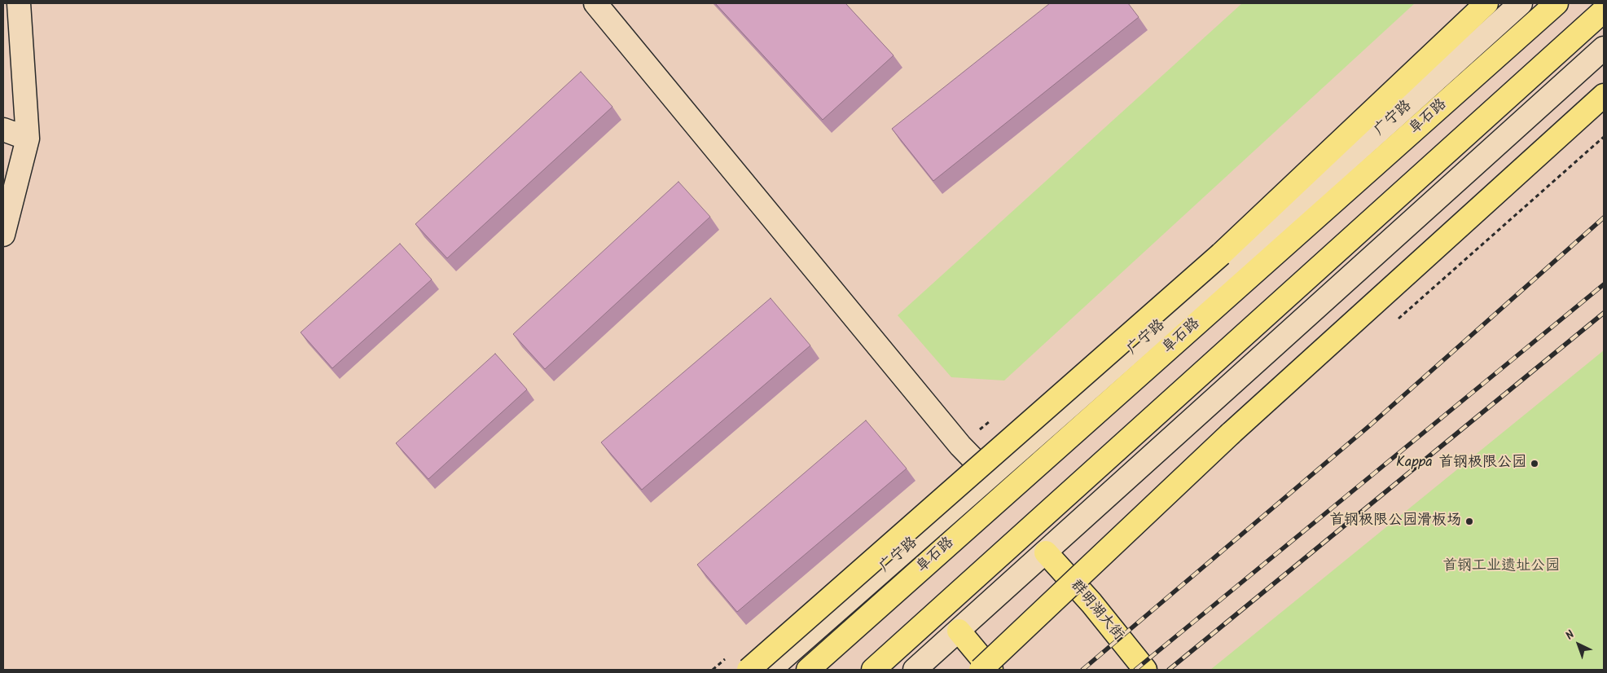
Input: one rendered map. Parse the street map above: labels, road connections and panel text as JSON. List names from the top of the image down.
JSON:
{
  "streets": {
    "main road": ["阜石路", "群明湖大街"],
    "street": ["广宁路"]
  },
  "parks": ["首钢工业遗址公园"],
  "places": ["Kappa 首钢极限公园", "首钢极限公园滑板场"],
  "north": "top left"
}
